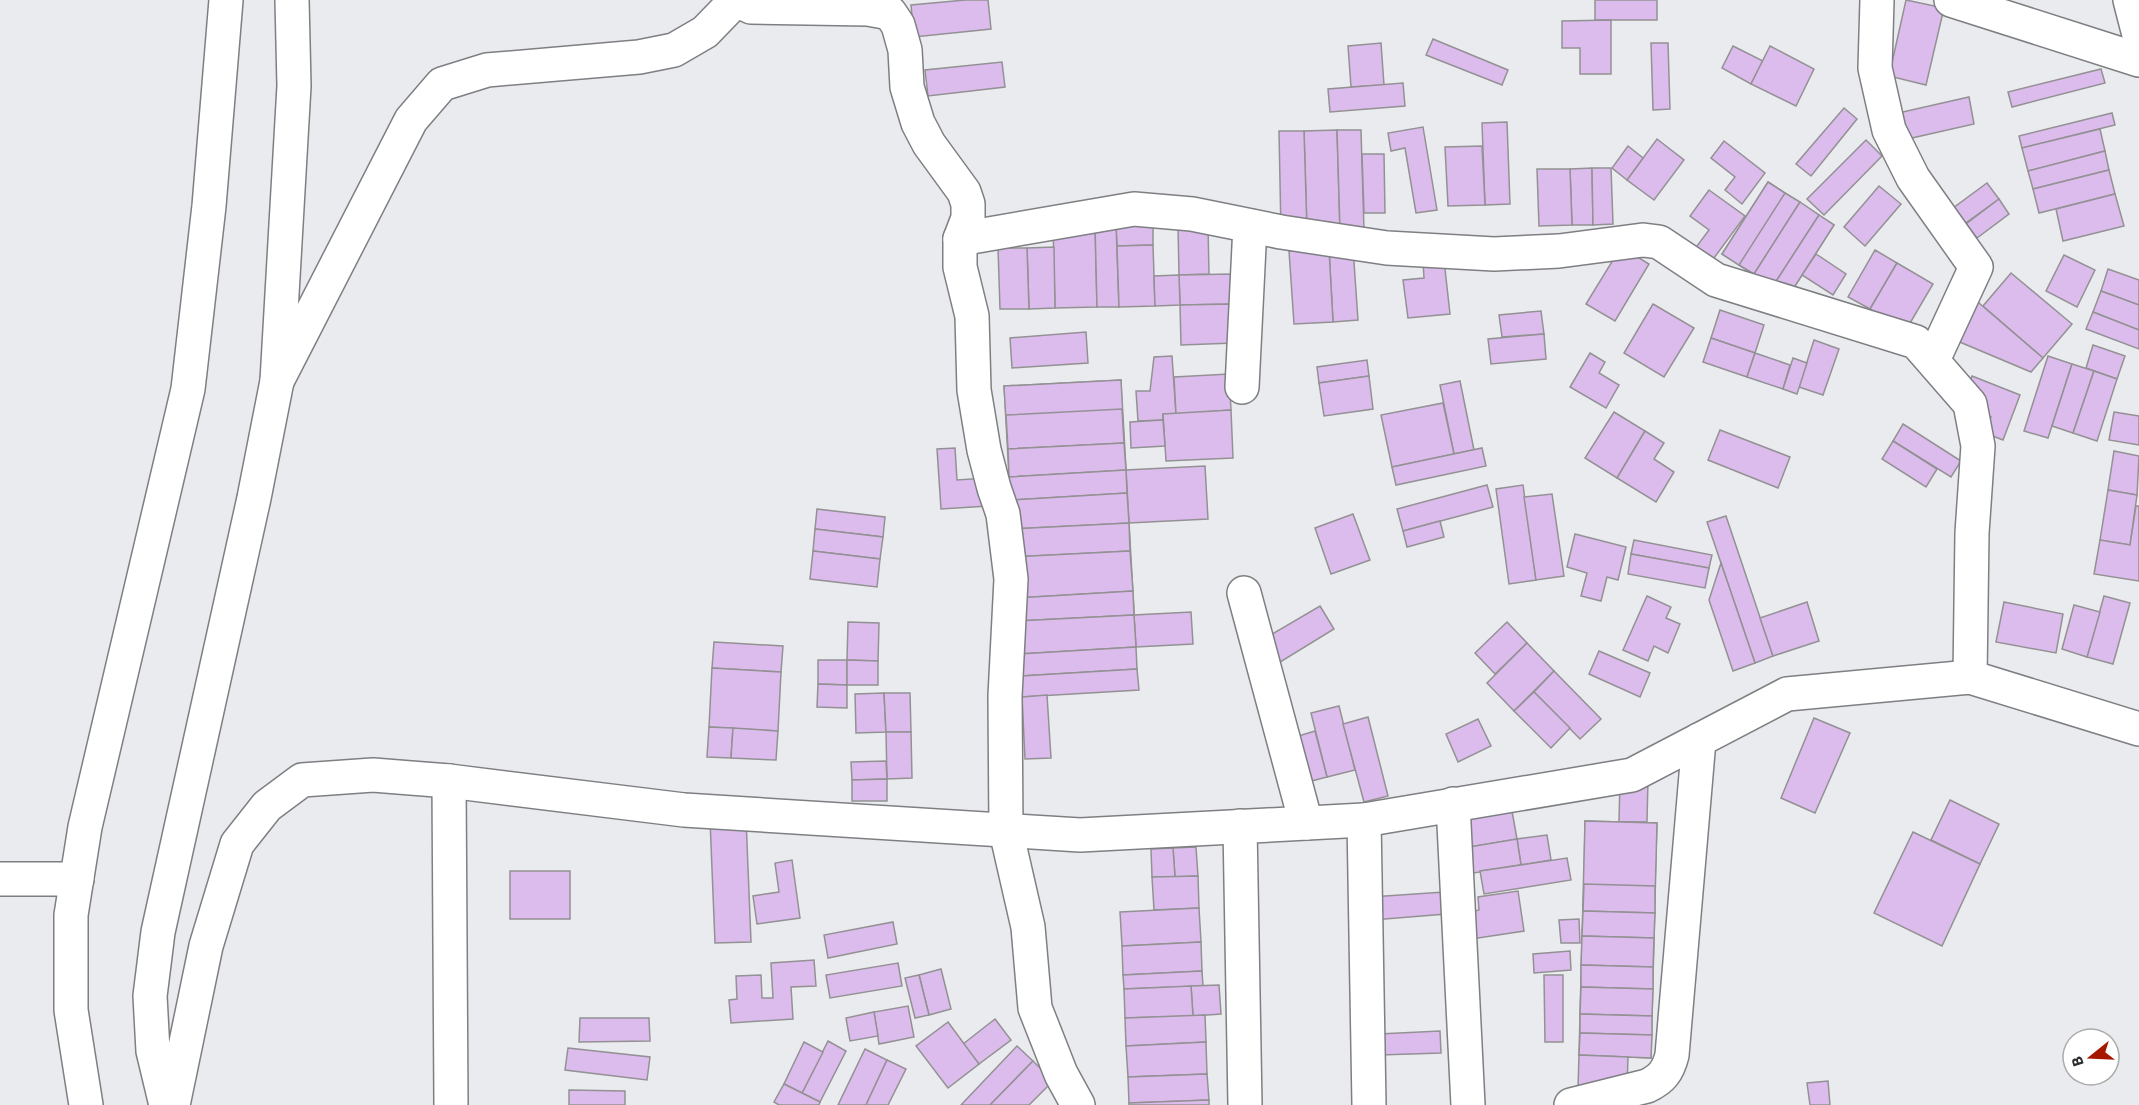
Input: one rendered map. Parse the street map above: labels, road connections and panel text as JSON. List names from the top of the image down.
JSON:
{
  "north": "left"
}
